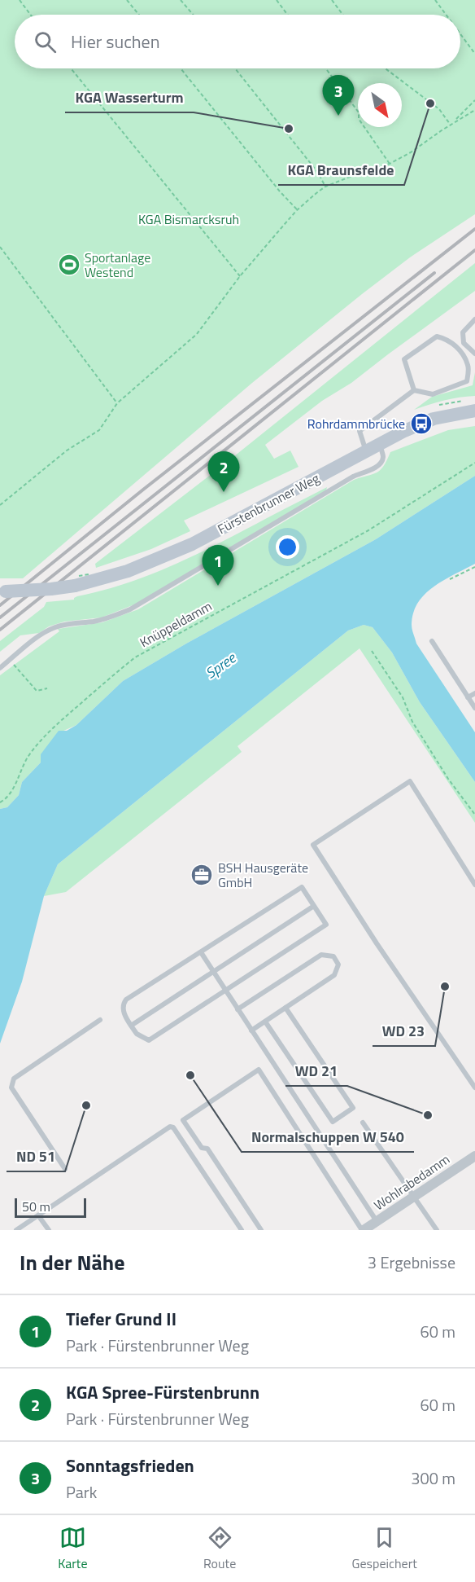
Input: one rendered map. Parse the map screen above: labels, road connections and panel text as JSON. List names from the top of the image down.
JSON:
{
  "streets": {
    "main road": ["Fürstenbrunner Weg"],
    "street": ["Wohlrabedamm"],
    "path": ["Knüppeldamm"]
  },
  "water": ["Spree"],
  "parks": ["KGA Bismarcksruh"],
  "places": {
    "other": [
      "KGA Braunsfelde",
      "KGA Wasserturm",
      "WD 23",
      "Normalschuppen W 540",
      "ND 51",
      "WD 21"
    ],
    "sports": ["Sportanlage Westend"],
    "bus stop": ["Rohrdammbrücke"],
    "office": ["BSH Hausgeräte GmbH"]
  },
  "scale_bar": "50 m",
  "north": "bottom right",
  "page": {
    "search": "Hier suchen",
    "pins": ["3", "2", "1"],
    "scale": "50 m",
    "heading": ["In der Nähe", "3 Ergebnisse"],
    "list": [
      {
        "mark": "1",
        "name": "Tiefer Grund II",
        "note": "Park · Fürstenbrunner Weg",
        "value": "60 m"
      },
      {
        "mark": "2",
        "name": "KGA Spree-Fürstenbrunn",
        "note": "Park · Fürstenbrunner Weg",
        "value": "60 m"
      },
      {
        "mark": "3",
        "name": "Sonntagsfrieden",
        "note": "Park",
        "value": "300 m"
      }
    ],
    "nav": ["Karte", "Route", "Gespeichert"]
  }
}
